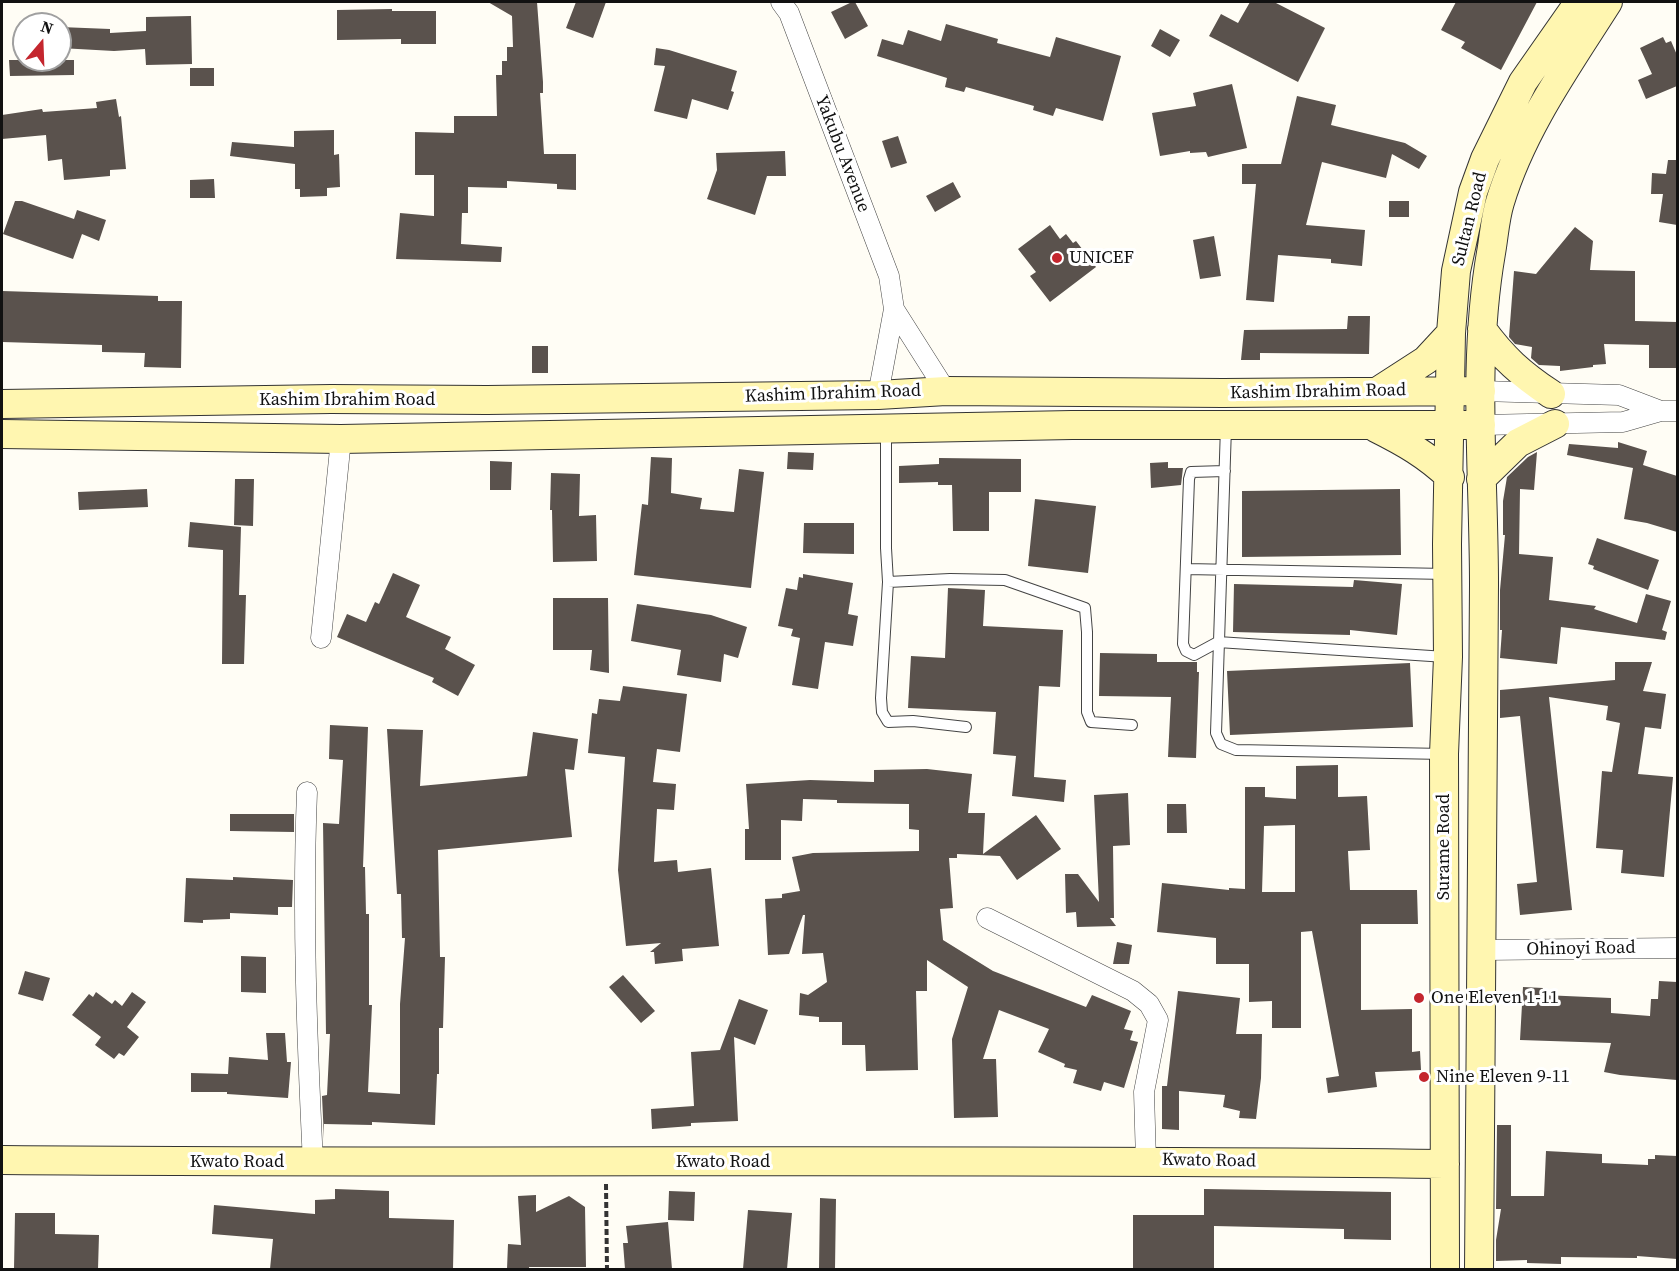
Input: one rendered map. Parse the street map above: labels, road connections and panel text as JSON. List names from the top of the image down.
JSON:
{
  "streets": {
    "street": [
      "Yakubu Avenue",
      "Sultan Road",
      "Kashim Ibrahim Road",
      "Surame Road",
      "Ohinoyi Road",
      "Kwato Road"
    ]
  },
  "crossings": [
    ["Yakubu Avenue", "Kashim Ibrahim Road"],
    ["Sultan Road", "Kashim Ibrahim Road"],
    ["Sultan Road", "Surame Road"],
    ["Kashim Ibrahim Road", "Surame Road"],
    ["Surame Road", "Kwato Road"]
  ],
  "places": ["UNICEF", "One Eleven 1-11", "Nine Eleven 9-11"],
  "north": "top"
}
